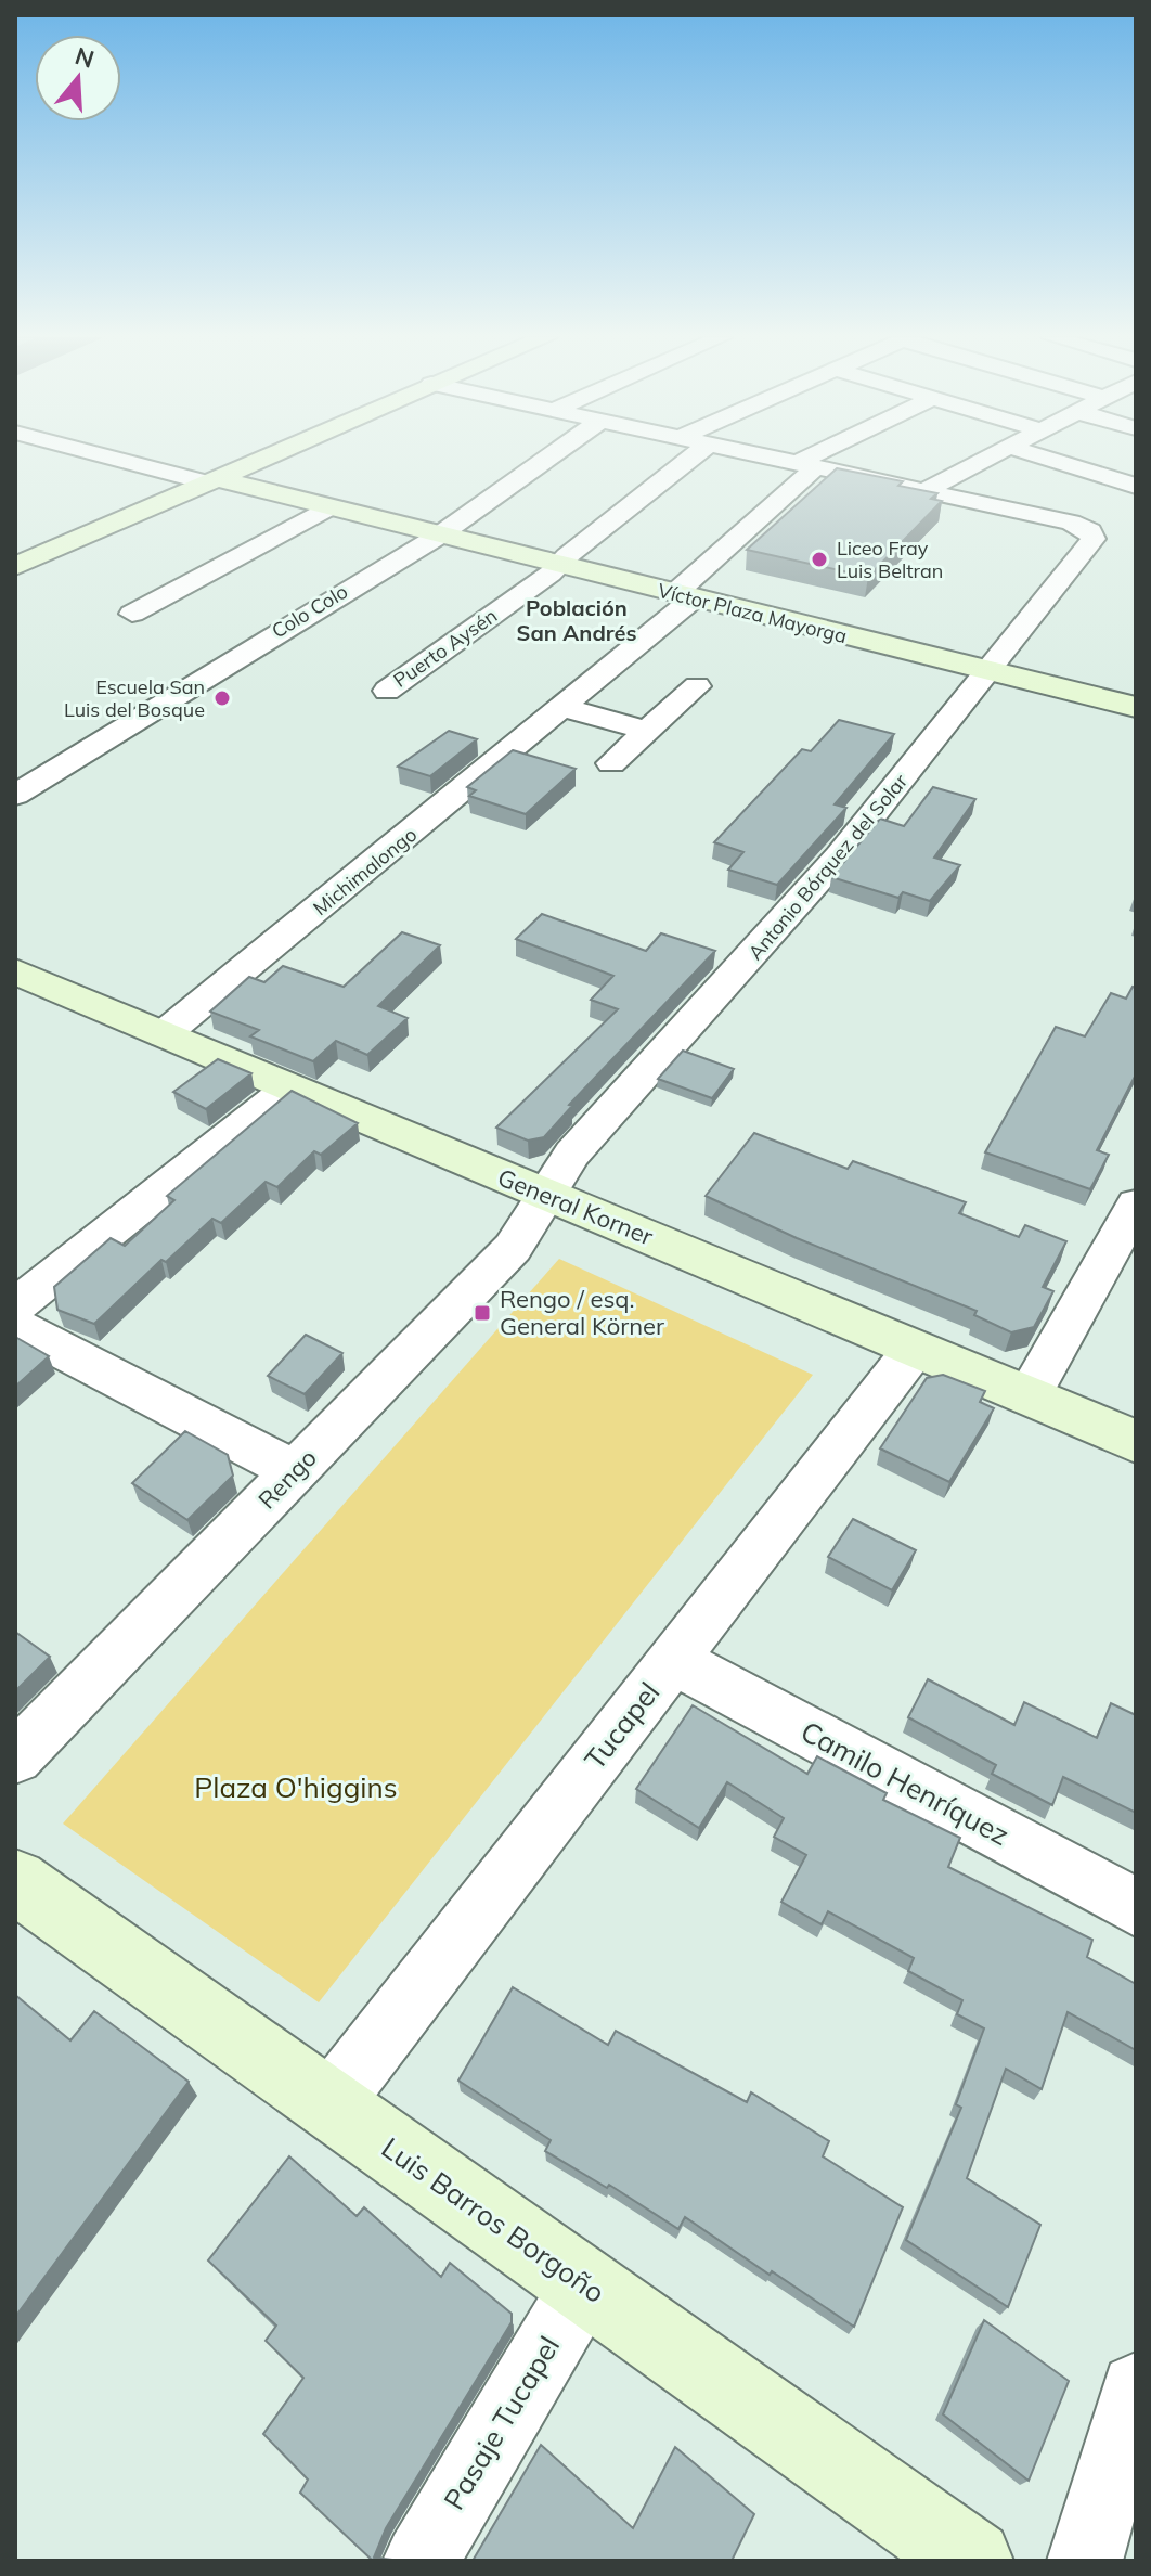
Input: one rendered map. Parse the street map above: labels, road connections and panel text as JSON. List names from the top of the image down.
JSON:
{
  "streets": {
    "street": [
      "Colo Colo",
      "Víctor Plaza Mayorga",
      "Puerto Aysén",
      "Antonio Bórquez del Solar",
      "Michimalongo",
      "General Korner",
      "Rengo",
      "Tucapel",
      "Camilo Henríquez",
      "Luis Barros Borgoño",
      "Pasaje Tucapel"
    ]
  },
  "crossings": [
    ["Colo Colo", "Víctor Plaza Mayorga"],
    ["Víctor Plaza Mayorga", "Puerto Aysén"],
    ["Víctor Plaza Mayorga", "Antonio Bórquez del Solar"],
    ["Víctor Plaza Mayorga", "Michimalongo"],
    ["Antonio Bórquez del Solar", "General Korner"],
    ["Antonio Bórquez del Solar", "Rengo"],
    ["Michimalongo", "General Korner"],
    ["General Korner", "Rengo"],
    ["General Korner", "Tucapel"],
    ["Tucapel", "Camilo Henríquez"],
    ["Tucapel", "Luis Barros Borgoño"],
    ["Luis Barros Borgoño", "Pasaje Tucapel"]
  ],
  "districts": ["Población San Andrés"],
  "parks": ["Plaza O'higgins"],
  "places": {
    "other": ["Liceo Fray Luis Beltran", "Escuela San Luis del Bosque"],
    "transit": ["Rengo / esq. General Körner"]
  },
  "north": "top"
}
